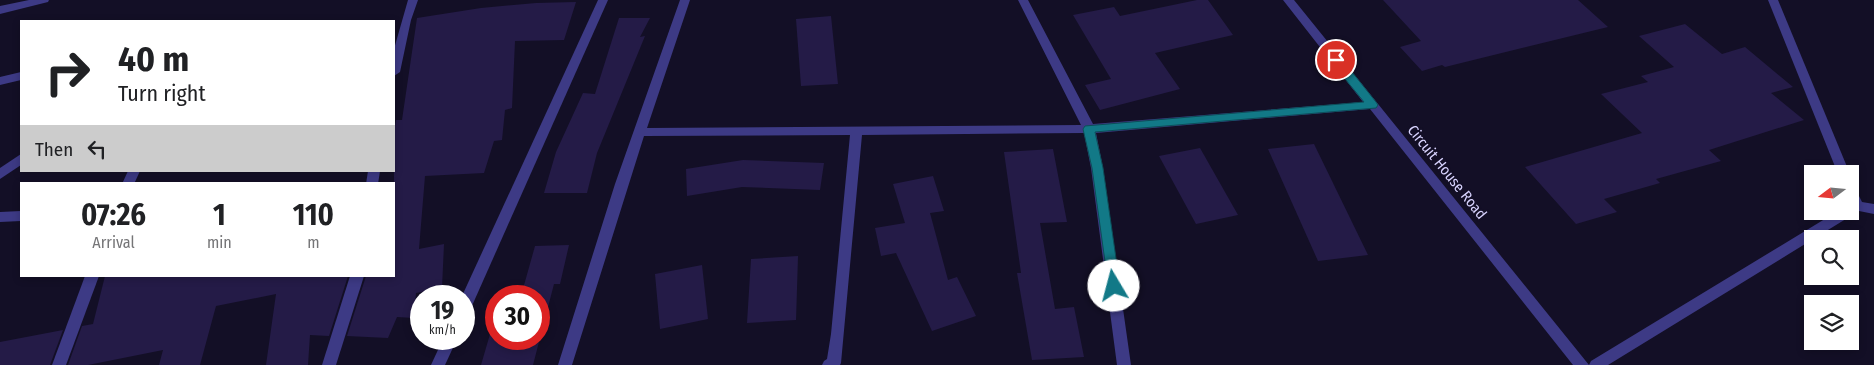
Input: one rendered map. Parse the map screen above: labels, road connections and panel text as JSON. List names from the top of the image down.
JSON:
{
  "streets": {
    "street": ["Circuit House Road"]
  },
  "north": "left",
  "page": {
    "turn": ["40 m", "Turn right"],
    "then": "Then",
    "eta": [
      "07:26",
      "Arrival",
      "1",
      "min",
      "110",
      "m"
    ],
    "speed": "19 km/h",
    "limit": "30"
  }
}
